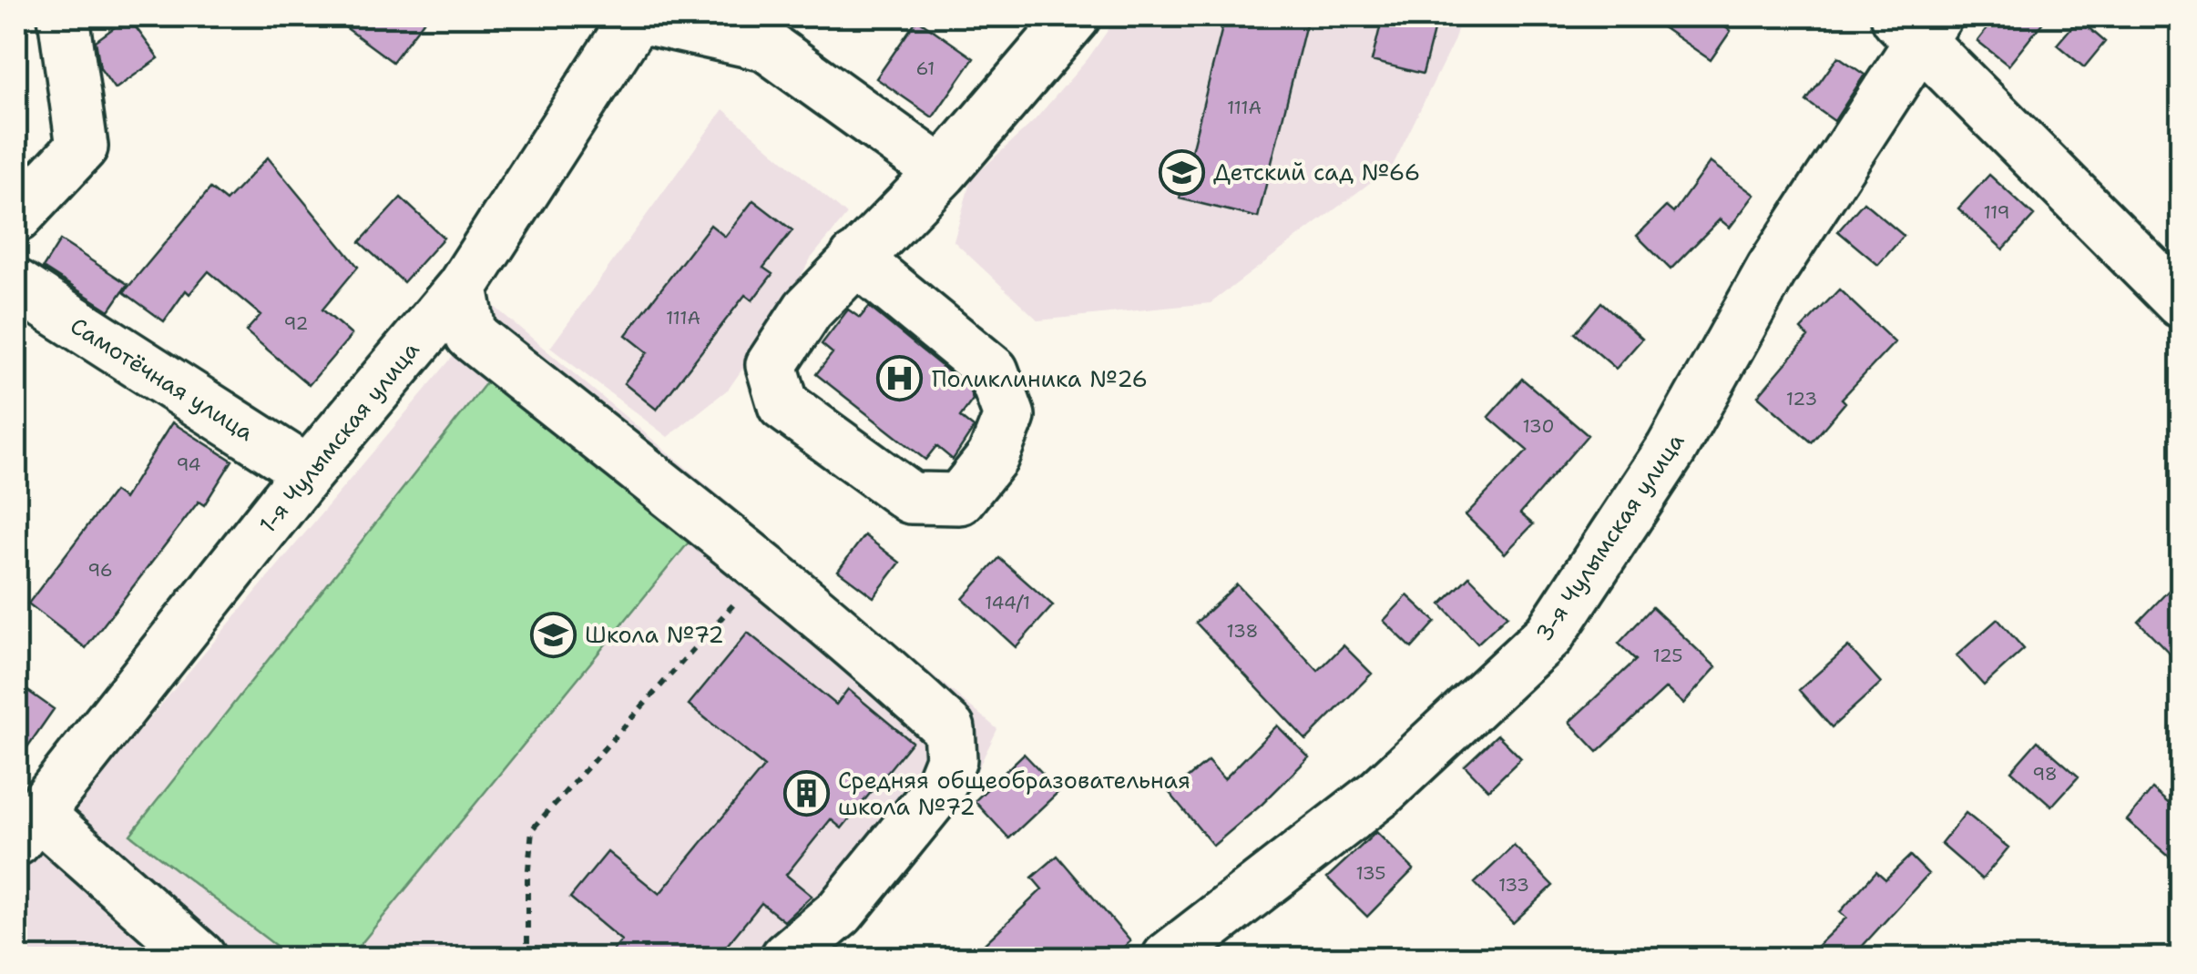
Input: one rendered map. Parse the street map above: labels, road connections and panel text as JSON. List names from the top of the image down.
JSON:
{
  "streets": {
    "street": ["Самотёчная улица", "1-я Чулымская улица", "3-я Чулымская улица"]
  },
  "crossings": [
    ["Самотёчная улица", "1-я Чулымская улица"]
  ],
  "places": {
    "school or university": ["Детский сад №66", "Школа №72"],
    "hospital": ["Поликлиника №26"],
    "building": ["Средняя общеобразовательная школа №72"]
  },
  "house_numbers": [
    "61",
    "111А",
    "119",
    "111А",
    "92",
    "123",
    "130",
    "94",
    "96",
    "144/1",
    "138",
    "125",
    "98",
    "135",
    "133"
  ]
}
